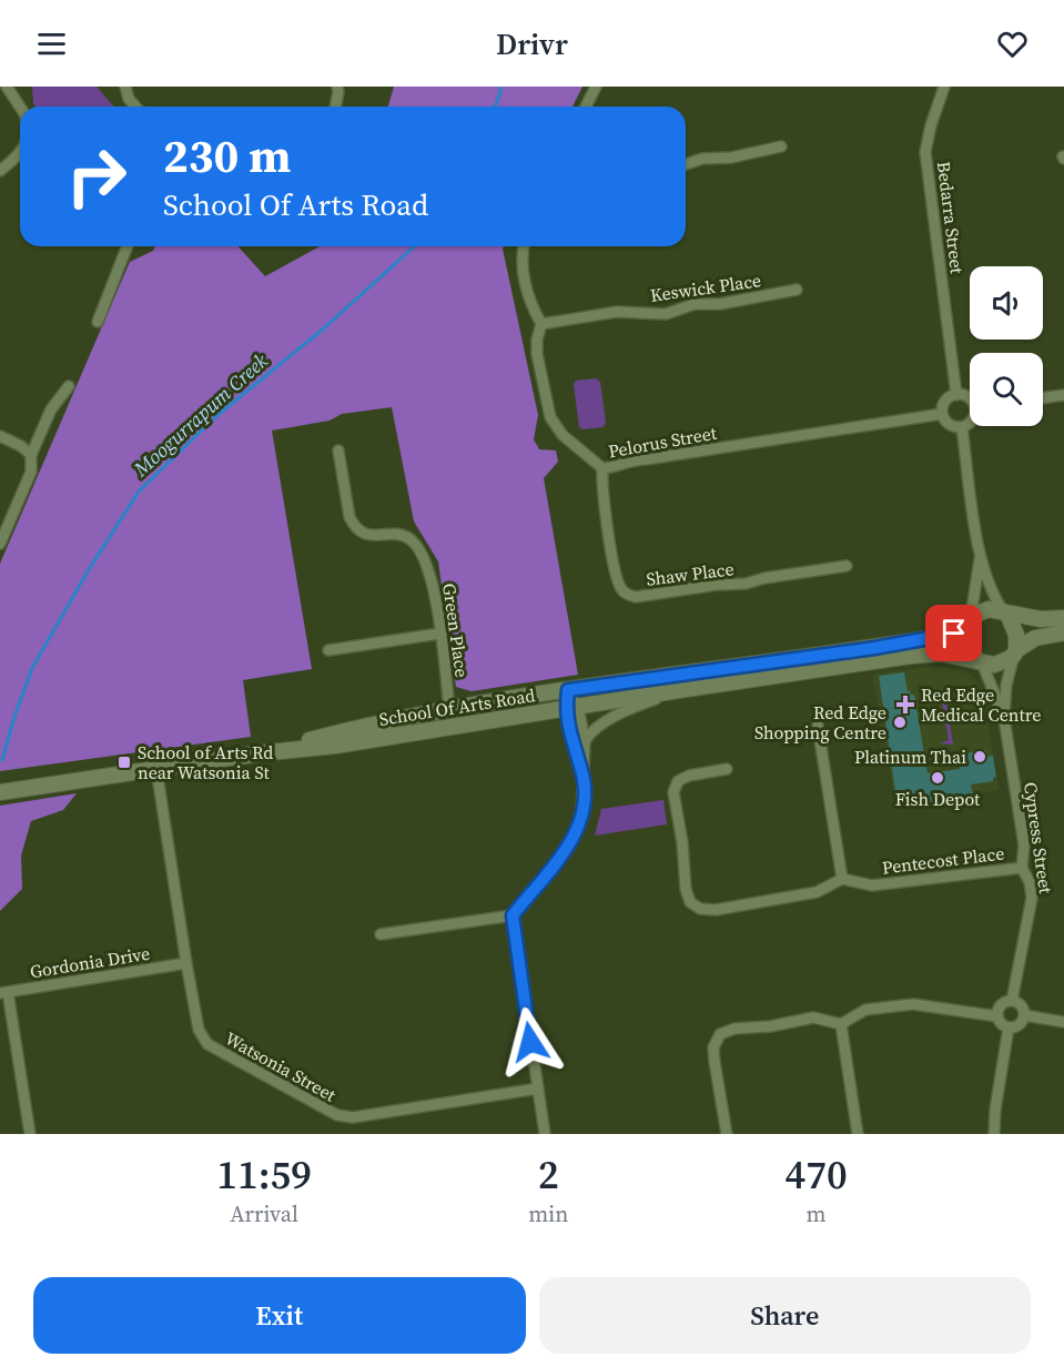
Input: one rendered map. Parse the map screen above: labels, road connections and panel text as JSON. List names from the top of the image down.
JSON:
{
  "streets": {
    "street": [
      "Bedarra Street",
      "Keswick Place",
      "Pelorus Street",
      "Shaw Place",
      "Green Place",
      "School Of Arts Road",
      "Cypress Street",
      "Pentecost Place",
      "Gordonia Drive",
      "Watsonia Street"
    ]
  },
  "crossings": [
    ["Keswick Place", "Pelorus Street"],
    ["Pelorus Street", "Shaw Place"],
    ["Green Place", "School Of Arts Road"],
    ["School Of Arts Road", "Cypress Street"],
    ["School Of Arts Road", "Watsonia Street"],
    ["Cypress Street", "Pentecost Place"],
    ["Gordonia Drive", "Watsonia Street"]
  ],
  "water": ["Moogurrapum Creek"],
  "places": {
    "health": ["Red Edge Medical Centre"],
    "other": ["Red Edge Shopping Centre", "Platinum Thai", "Fish Depot"],
    "transit": ["School of Arts Rd near Watsonia St"]
  },
  "page": {
    "header": "Drivr",
    "turn": ["230 m", "School Of Arts Road"],
    "eta": [
      "11:59",
      "Arrival",
      "2",
      "min",
      "470",
      "m"
    ],
    "buttons": ["Exit", "Share"]
  }
}
